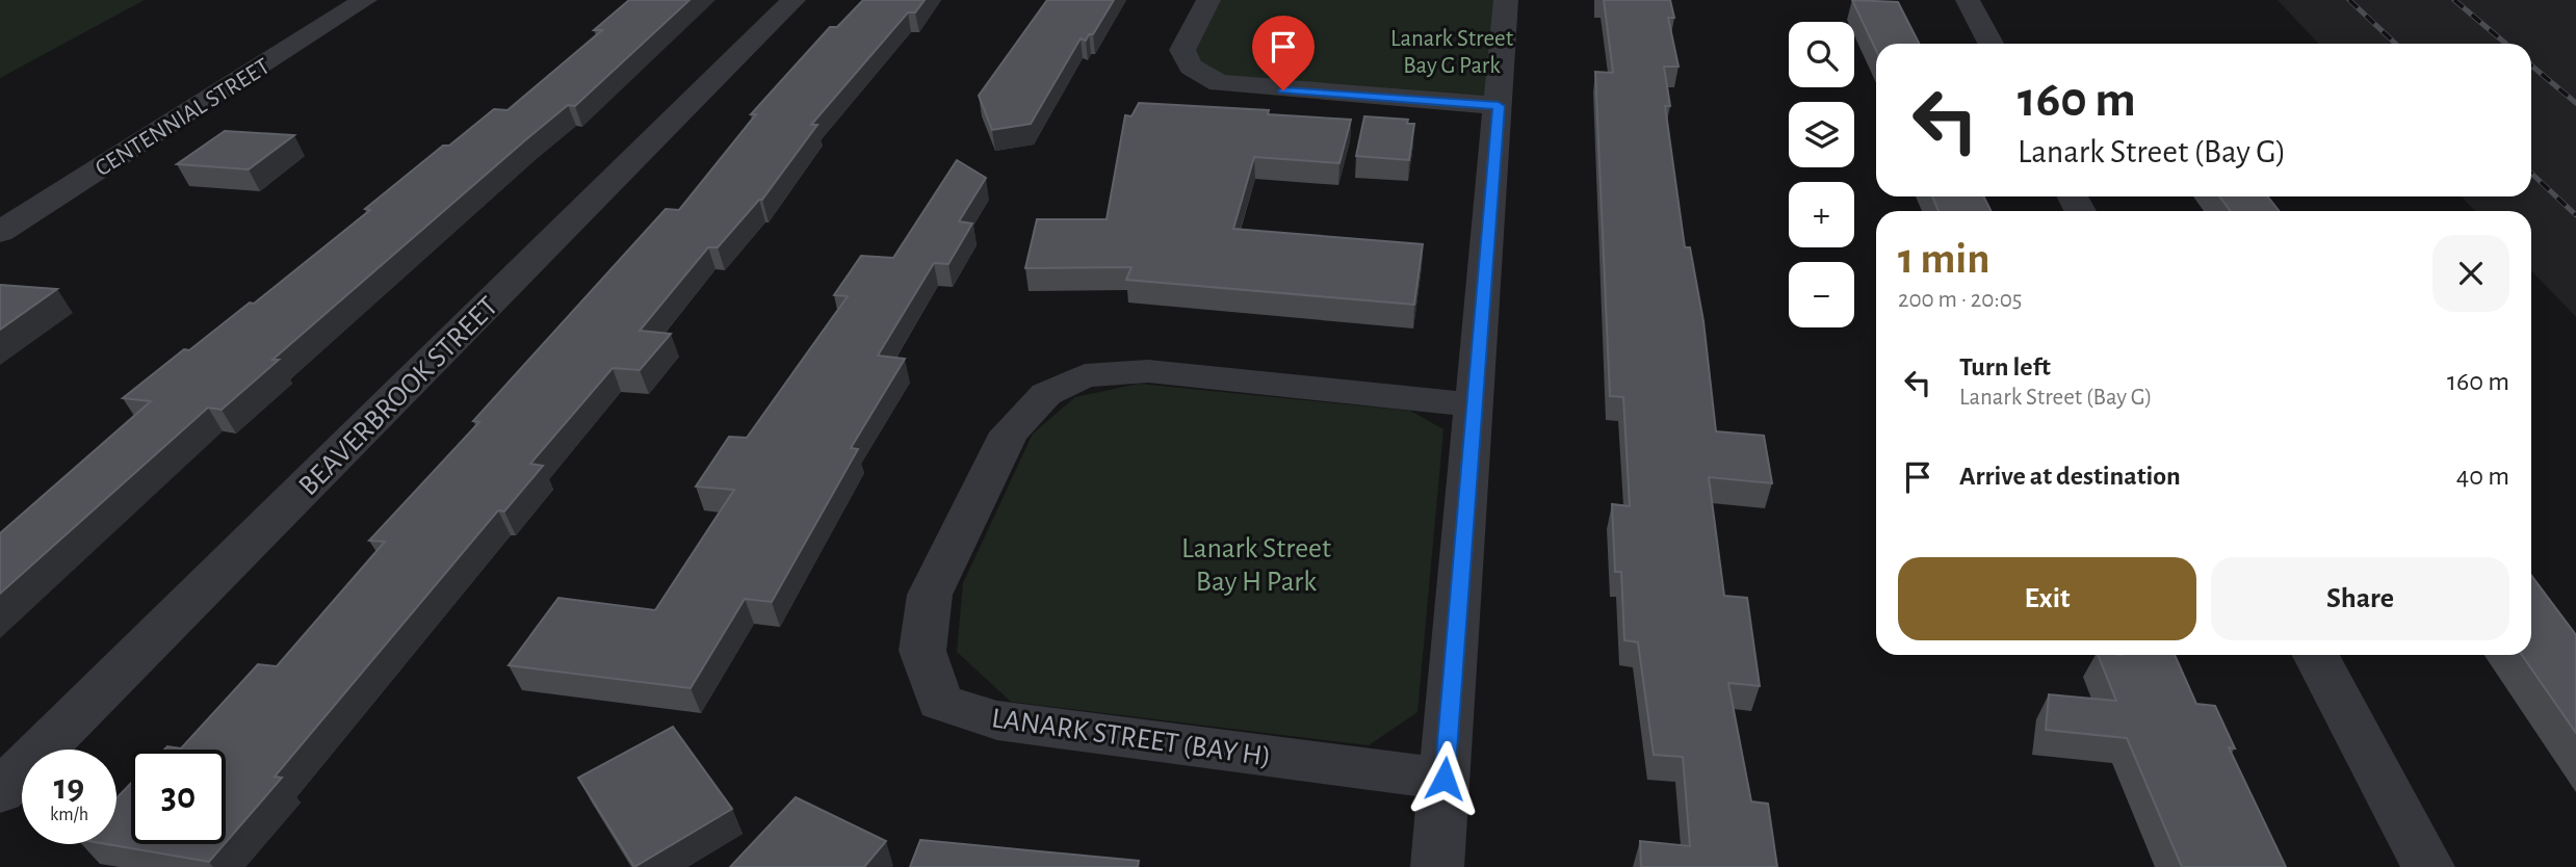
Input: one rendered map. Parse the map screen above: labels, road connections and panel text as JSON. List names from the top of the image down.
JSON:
{
  "streets": {
    "street": ["CENTENNIAL STREET", "BEAVERBROOK STREET", "LANARK STREET (BAY H)"]
  },
  "parks": ["Lanark Street Bay G Park", "Lanark Street Bay H Park"],
  "page": {
    "map_buttons": ["+", "−"],
    "turn": ["160 m", "Lanark Street (Bay G)"],
    "heading": ["1 min", "200 m · 20:05"],
    "list": [
      {
        "name": "Turn left",
        "note": "Lanark Street (Bay G)",
        "value": "160 m"
      },
      {
        "name": "Arrive at destination",
        "value": "40 m"
      }
    ],
    "buttons": ["Exit", "Share"],
    "speed": "19 km/h",
    "limit": "30"
  }
}
